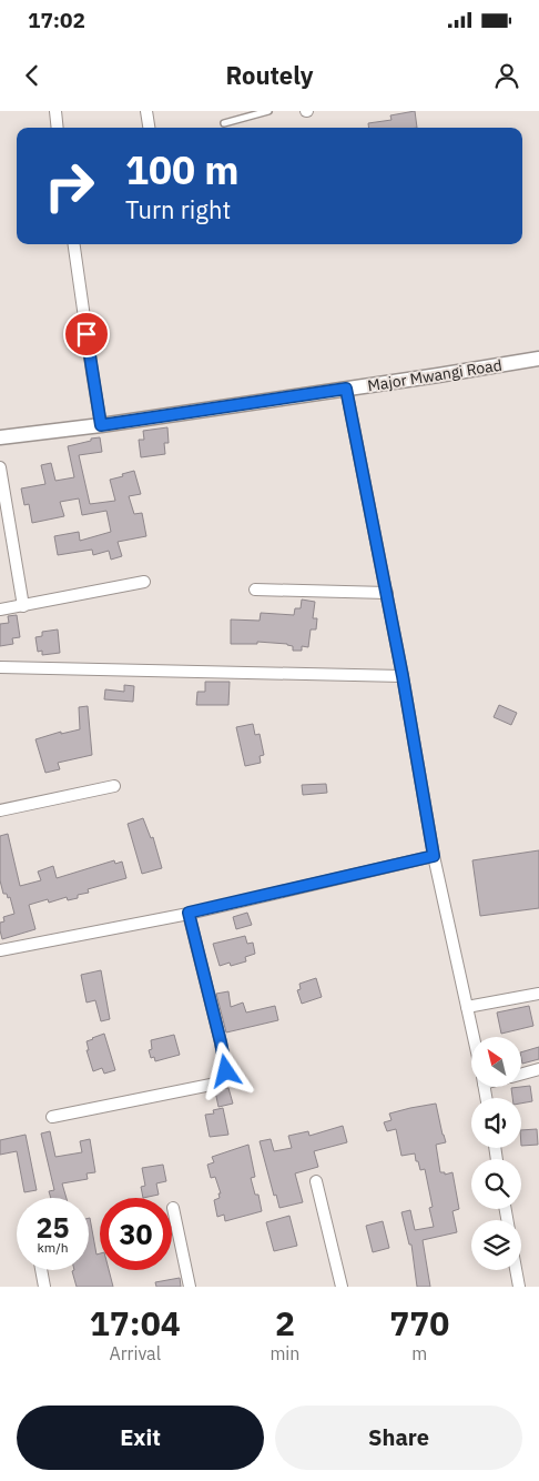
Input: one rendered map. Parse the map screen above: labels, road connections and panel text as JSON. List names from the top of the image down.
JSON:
{
  "streets": {
    "street": ["Major Mwangi Road"]
  },
  "north": "top left",
  "page": {
    "status": "17:02",
    "header": "Routely",
    "turn": ["100 m", "Turn right"],
    "speed": "25 km/h",
    "limit": "30",
    "eta": [
      "17:04",
      "Arrival",
      "2",
      "min",
      "770",
      "m"
    ],
    "buttons": ["Exit", "Share"]
  }
}
